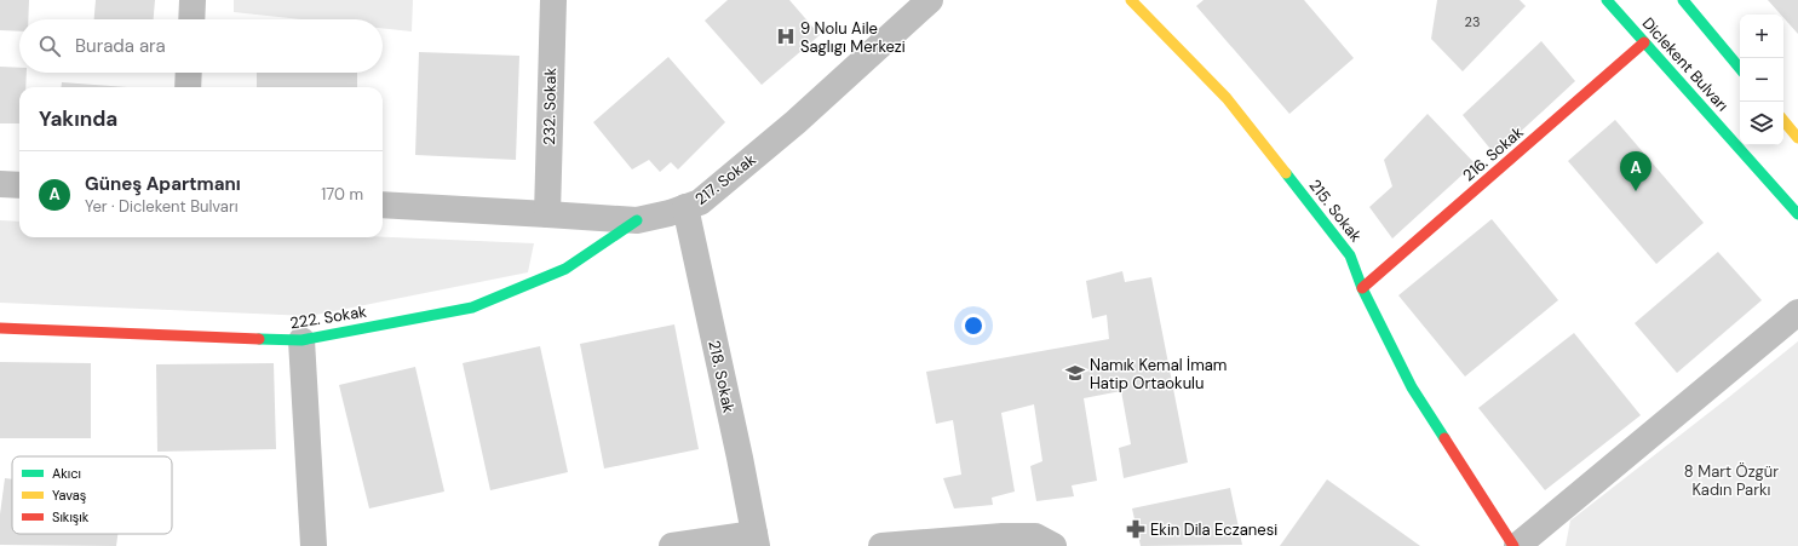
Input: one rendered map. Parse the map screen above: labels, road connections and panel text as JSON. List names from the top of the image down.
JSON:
{
  "streets": {
    "street": [
      "Diclekent Bulvarı",
      "232. Sokak",
      "216. Sokak",
      "217. Sokak",
      "215. Sokak",
      "222. Sokak",
      "218. Sokak"
    ]
  },
  "crossings": [
    ["Diclekent Bulvarı", "216. Sokak"],
    ["232. Sokak", "217. Sokak"],
    ["216. Sokak", "215. Sokak"],
    ["217. Sokak", "222. Sokak"],
    ["217. Sokak", "218. Sokak"]
  ],
  "parks": ["8 Mart Özgür Kadın Parkı"],
  "places": {
    "hospital": ["9 Nolu Aile Saglıgı Merkezi"],
    "school or university": ["Namık Kemal İmam Hatip Ortaokulu"],
    "pharmacy": ["Ekin Dila Eczanesi"]
  },
  "house_numbers": ["23"],
  "legend": ["Akıcı", "Yavaş", "Sıkışık"],
  "page": {
    "map_buttons": ["+", "−"],
    "search": "Burada ara",
    "heading": "Yakında",
    "list": [
      {
        "mark": "A",
        "name": "Güneş Apartmanı",
        "note": "Yer · Diclekent Bulvarı",
        "value": "170 m"
      }
    ],
    "pins": "A"
  }
}
